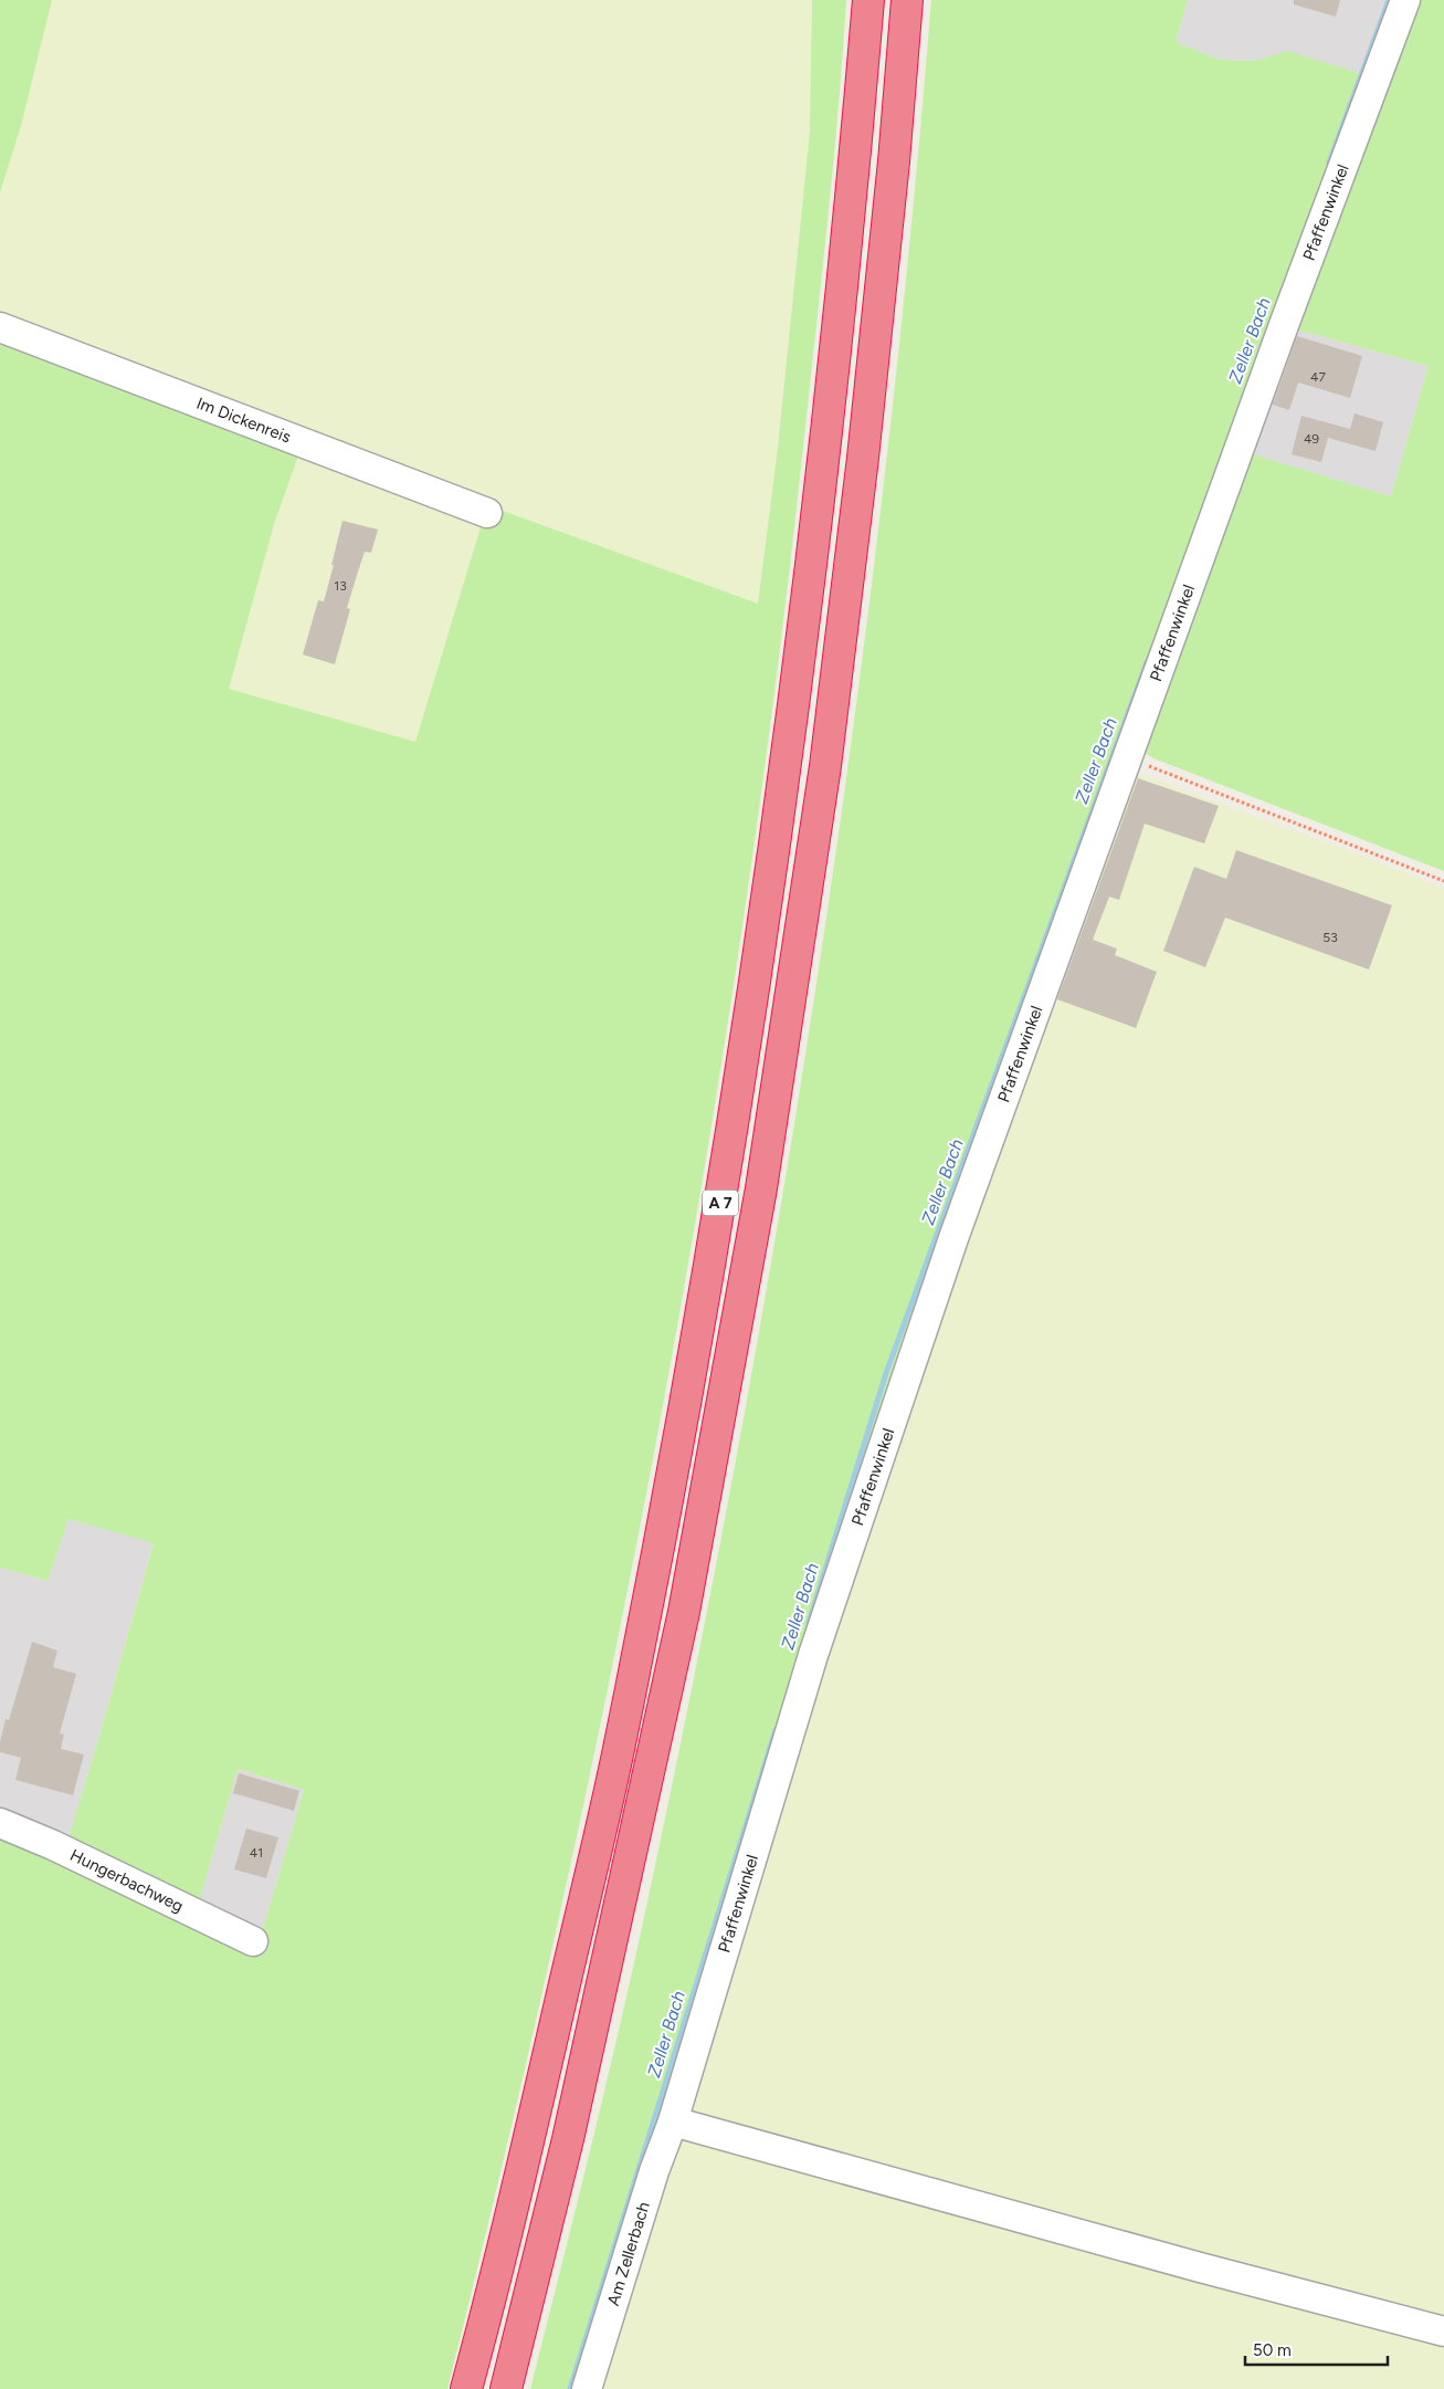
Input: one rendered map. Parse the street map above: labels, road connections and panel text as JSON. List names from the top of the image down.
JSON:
{
  "streets": {
    "highway": ["A 7"],
    "street": [
      "Pfaffenwinkel",
      "Im Dickenreis",
      "Hungerbachweg",
      "Am Zellerbach"
    ]
  },
  "crossings": [
    ["Pfaffenwinkel", "Am Zellerbach"]
  ],
  "water": ["Zeller Bach"],
  "house_numbers": [
    "47",
    "49",
    "13",
    "53",
    "41"
  ],
  "scale_bar": "50 m"
}
